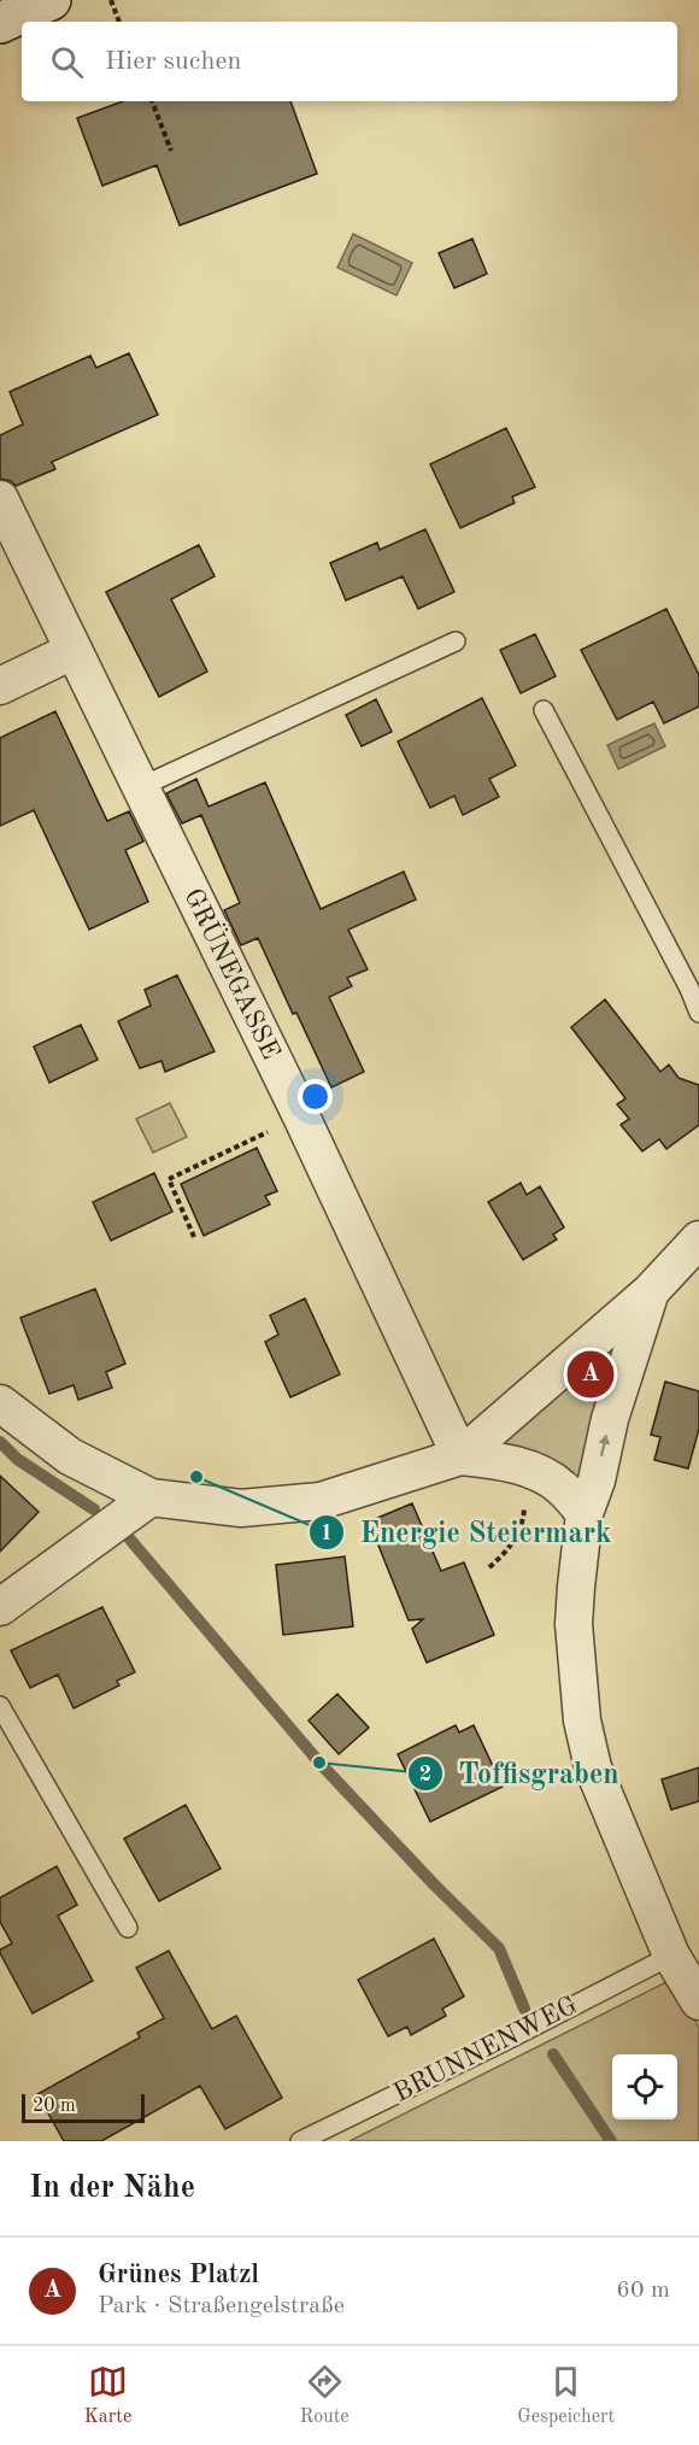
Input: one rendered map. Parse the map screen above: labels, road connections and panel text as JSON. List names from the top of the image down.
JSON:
{
  "streets": {
    "street": ["GRÜNEGASSE"],
    "lane": ["BRUNNENWEG"]
  },
  "places": ["Energie Steiermark", "Toffisgraben"],
  "scale_bar": "20 m",
  "page": {
    "search": "Hier suchen",
    "pins": "A",
    "scale": "20 m",
    "heading": "In der Nähe",
    "list": [
      {
        "mark": "A",
        "name": "Grünes Platzl",
        "note": "Park · Straßengelstraße",
        "value": "60 m"
      }
    ],
    "nav": ["Karte", "Route", "Gespeichert"]
  }
}
